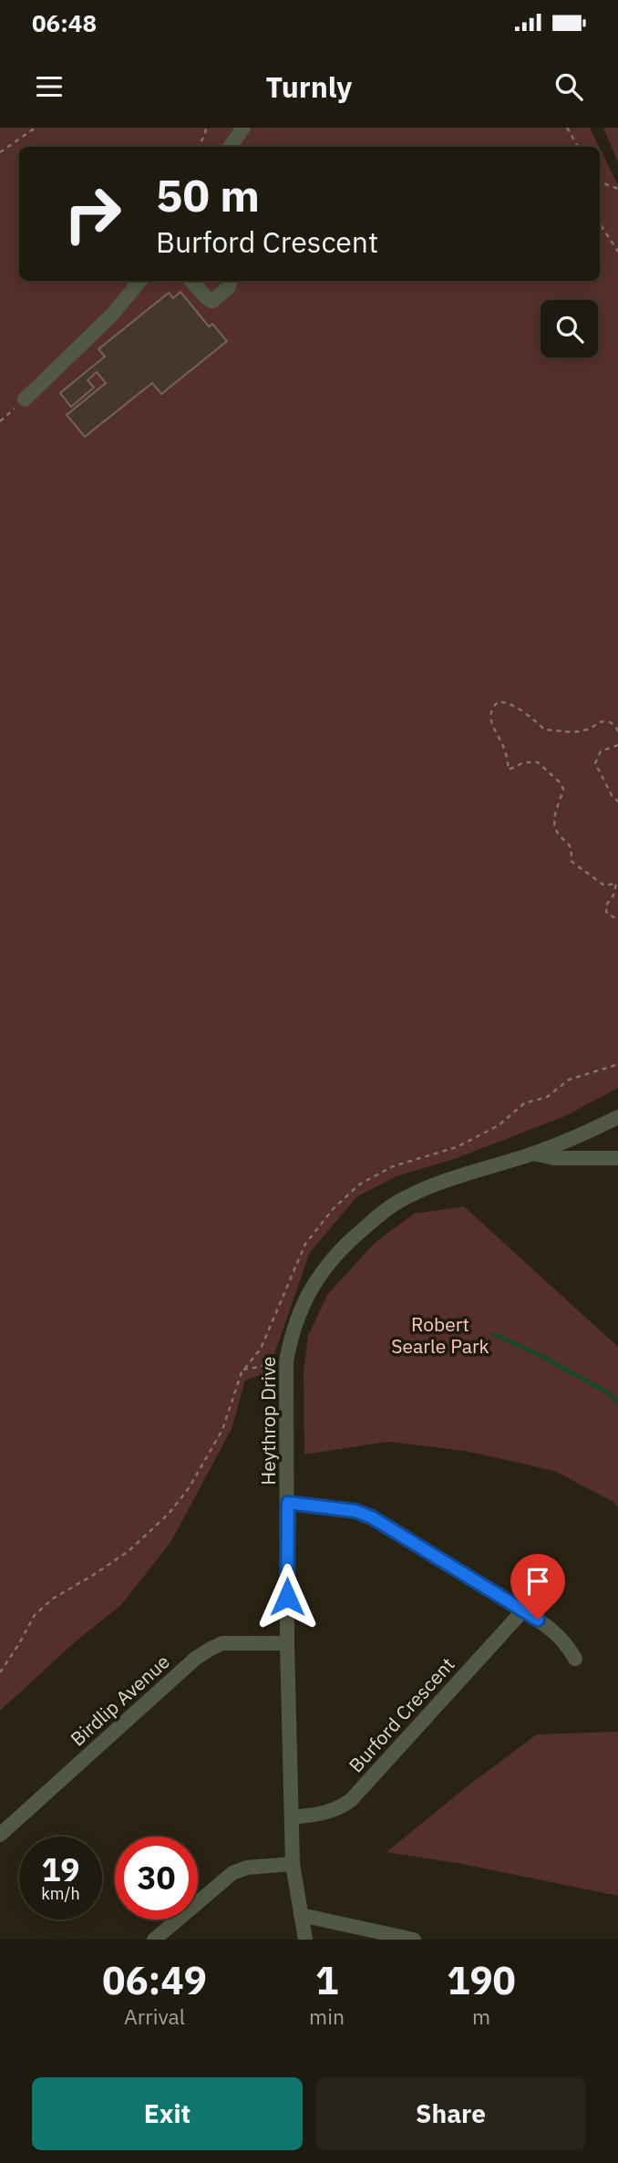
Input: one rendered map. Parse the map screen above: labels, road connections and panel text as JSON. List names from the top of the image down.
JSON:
{
  "streets": {
    "street": ["Heythrop Drive", "Birdlip Avenue", "Burford Crescent"]
  },
  "crossings": [
    ["Heythrop Drive", "Birdlip Avenue"],
    ["Heythrop Drive", "Burford Crescent"]
  ],
  "parks": ["Robert Searle Park"],
  "page": {
    "status": "06:48",
    "header": "Turnly",
    "turn": ["50 m", "Burford Crescent"],
    "speed": "19 km/h",
    "limit": "30",
    "eta": [
      "06:49",
      "Arrival",
      "1",
      "min",
      "190",
      "m"
    ],
    "buttons": ["Exit", "Share"]
  }
}
